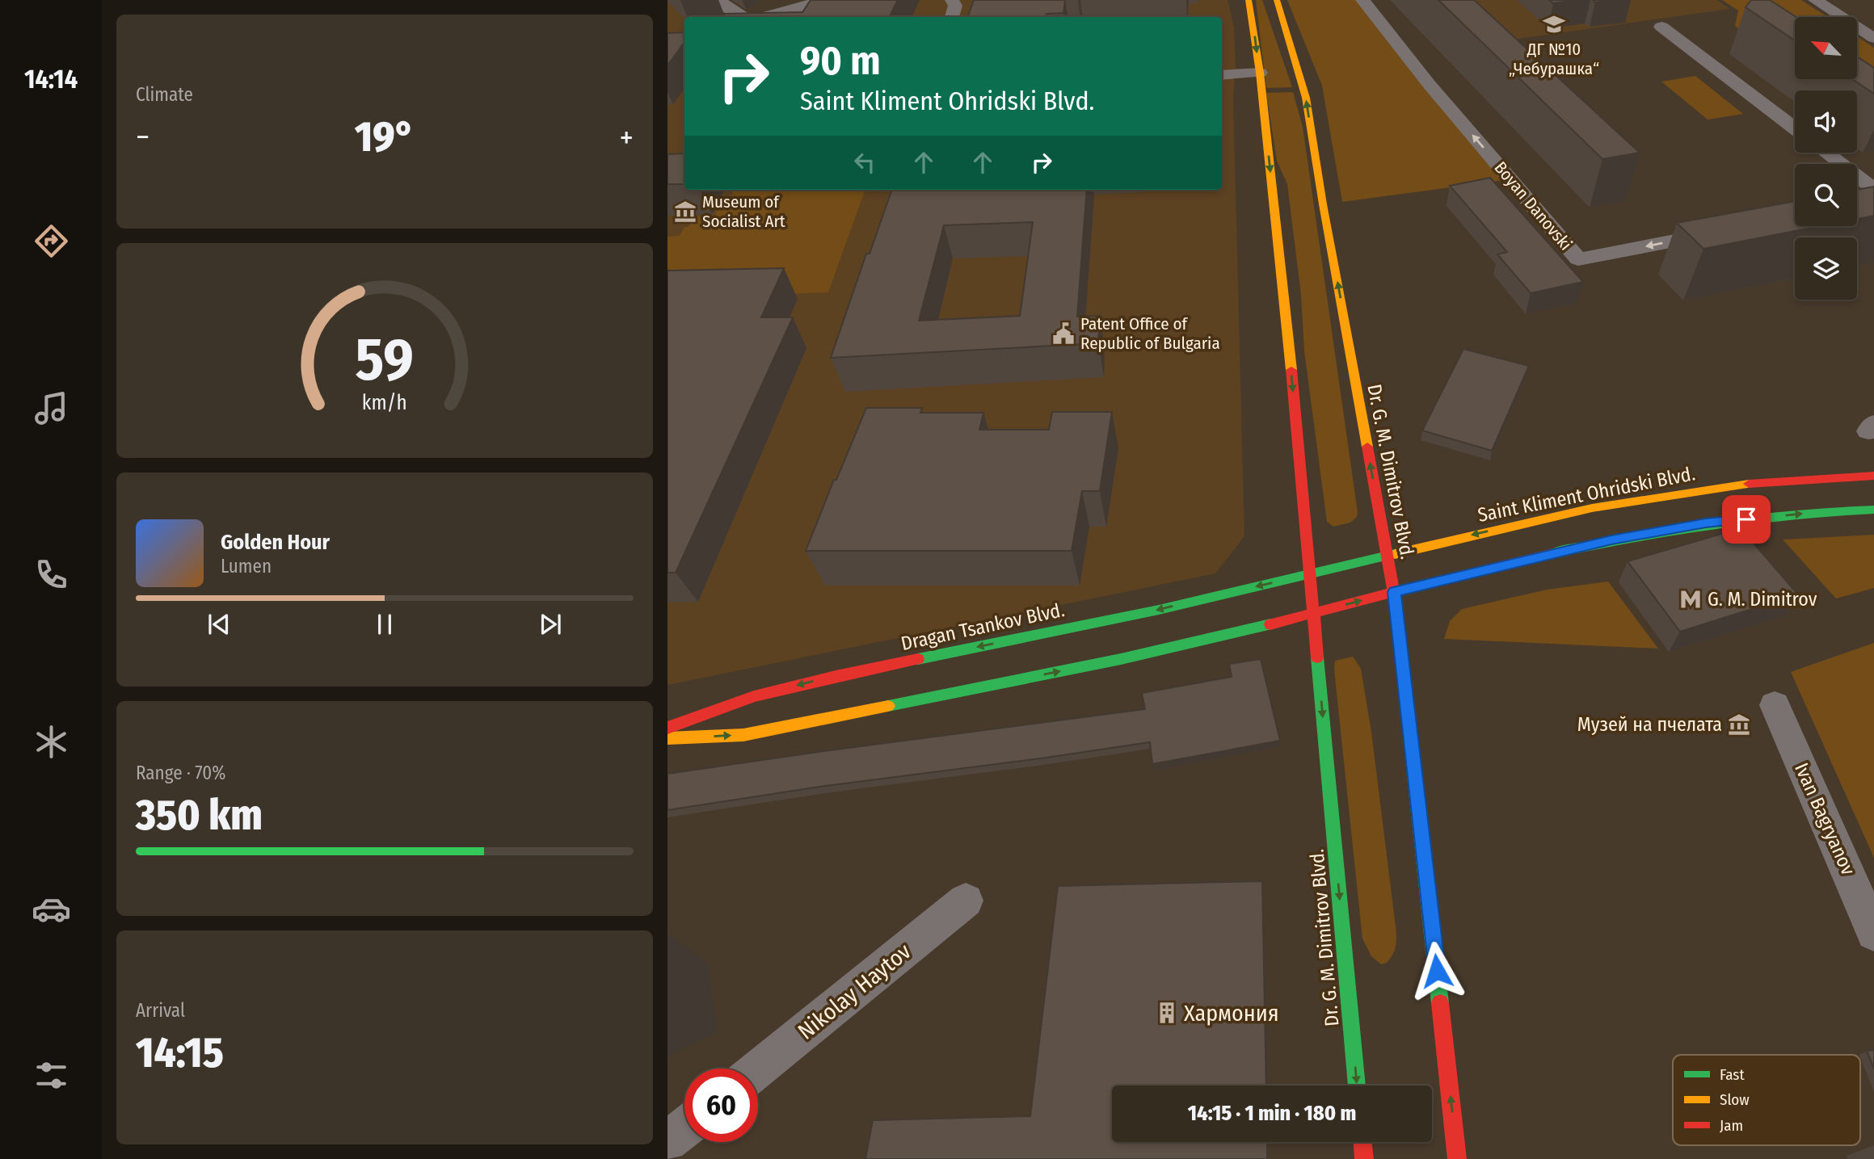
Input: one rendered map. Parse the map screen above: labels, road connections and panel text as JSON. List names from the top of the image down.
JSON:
{
  "streets": {
    "main road": ["Dr. G. M. Dimitrov Blvd.", "Saint Kliment Ohridski Blvd.", "Dragan Tsankov Blvd."],
    "street": ["Boyan Danovski", "Ivan Bagryanov", "Nikolay Haytov"]
  },
  "crossings": [
    ["Dr. G. M. Dimitrov Blvd.", "Saint Kliment Ohridski Blvd."],
    ["Dr. G. M. Dimitrov Blvd.", "Dragan Tsankov Blvd."],
    ["Saint Kliment Ohridski Blvd.", "Dragan Tsankov Blvd."]
  ],
  "one_way": ["Boyan Danovski"],
  "places": {
    "school or university": ["ДГ №10 „Чебурашка“"],
    "museum": ["Museum of Socialist Art", "Музей на пчелата"],
    "public building": ["Patent Office of Republic of Bulgaria"],
    "metro station": ["G. M. Dimitrov"],
    "building": ["Хармония"]
  },
  "legend": ["Fast", "Slow", "Jam"],
  "north": "top left",
  "page": {
    "tabs": "14:14",
    "tile": [
      "Climate",
      ["Range · 70%", "350 km"],
      ["Arrival", "14:15"]
    ],
    "turn": ["90 m", "Saint Kliment Ohridski Blvd."],
    "heat": ["−", "19°", "+"],
    "song": ["Golden Hour", "Lumen"],
    "limit": "60",
    "trip": "14:15 · 1 min · 180 m",
    "gauge": ["59", "km/h"]
  }
}
